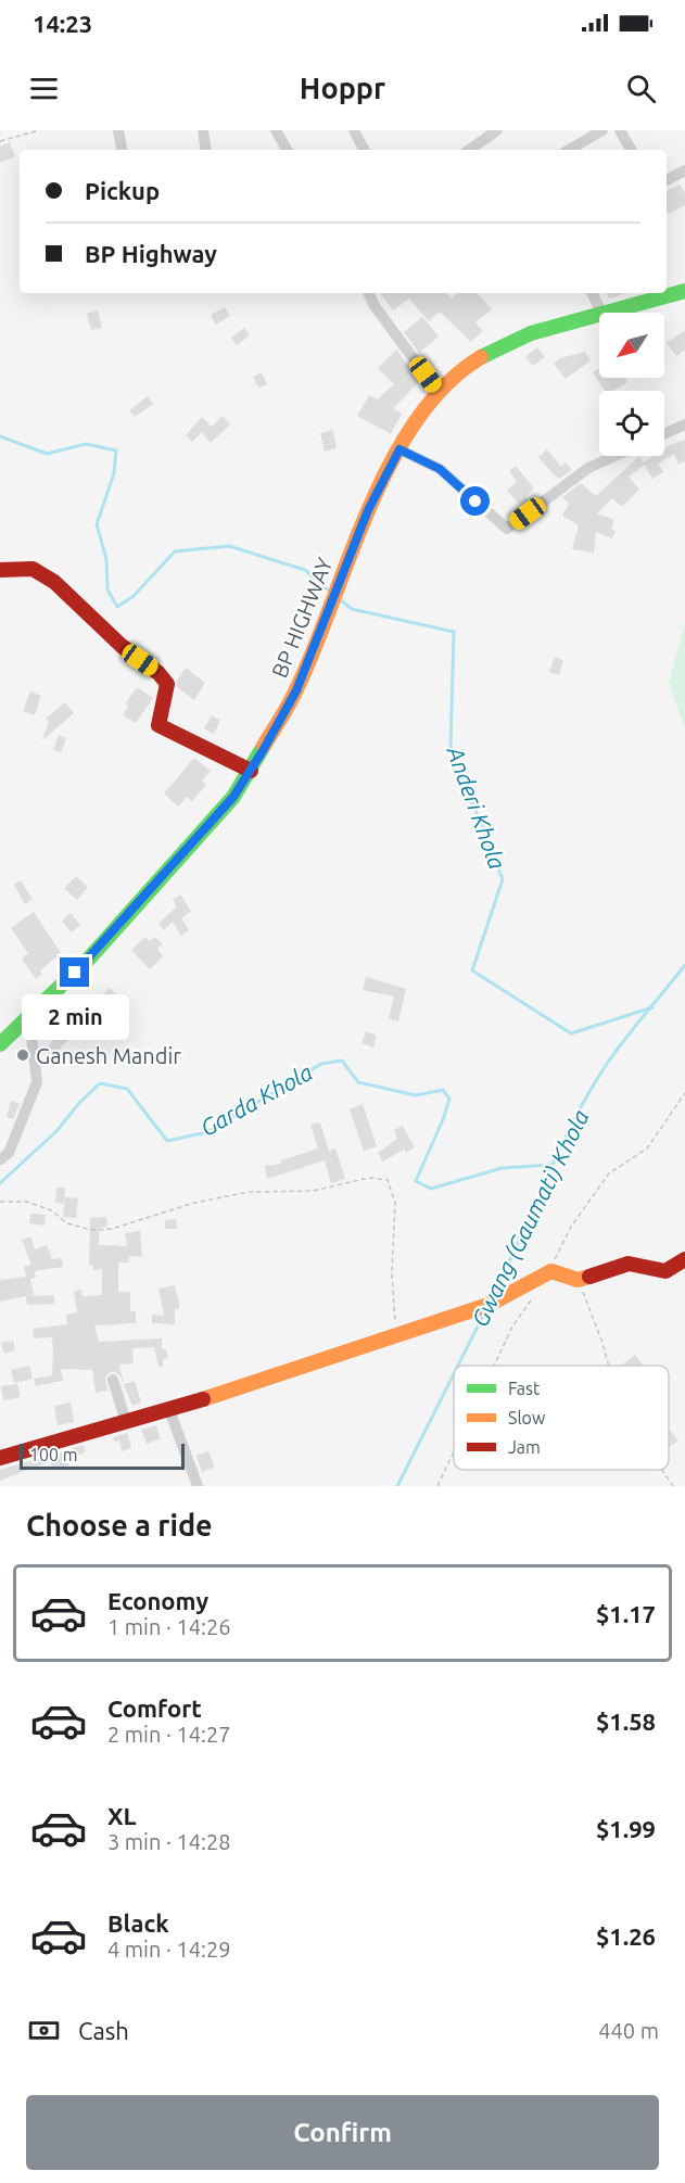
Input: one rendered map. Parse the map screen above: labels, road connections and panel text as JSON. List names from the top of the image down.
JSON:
{
  "streets": {
    "main road": ["BP HIGHWAY"]
  },
  "water": ["Anderi Khola", "Garda Khola", "Gwang (Gaumati) Khola"],
  "places": ["Ganesh Mandir"],
  "legend": ["Fast", "Slow", "Jam"],
  "scale_bar": "100 m",
  "north": "bottom left",
  "page": {
    "status": "14:23",
    "header": "Hoppr",
    "banner": ["Pickup", "BP Highway"],
    "bubble": "2 min",
    "scale": "100 m",
    "heading": "Choose a ride",
    "list": [
      {
        "name": "Economy",
        "note": "1 min · 14:26",
        "value": "$1.17"
      },
      {
        "name": "Comfort",
        "note": "2 min · 14:27",
        "value": "$1.58"
      },
      {
        "name": "XL",
        "note": "3 min · 14:28",
        "value": "$1.99"
      },
      {
        "name": "Black",
        "note": "4 min · 14:29",
        "value": "$1.26"
      }
    ],
    "pay": ["Cash", "440 m"],
    "buttons": "Confirm"
  }
}
